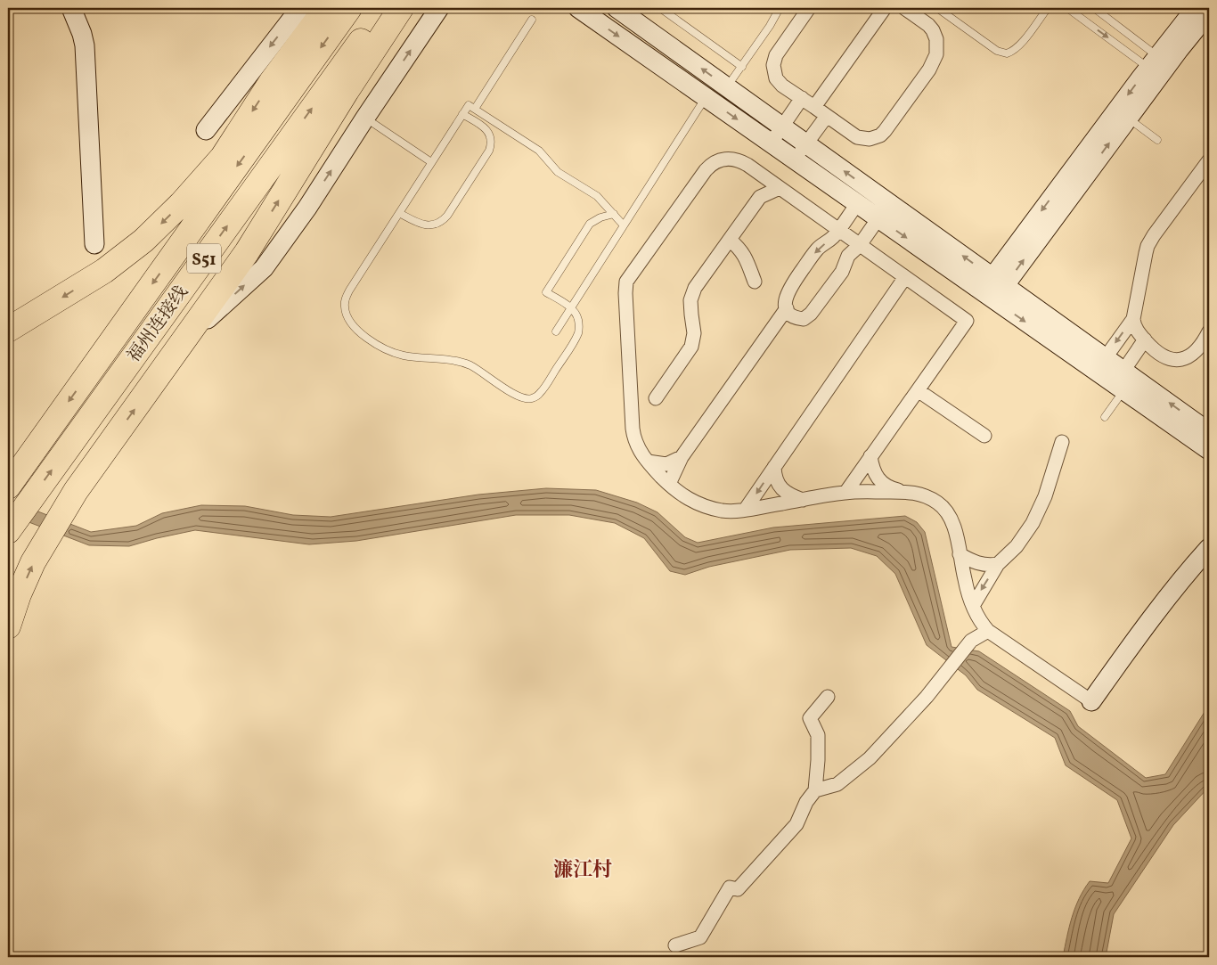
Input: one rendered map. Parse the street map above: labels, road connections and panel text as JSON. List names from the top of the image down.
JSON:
{
  "streets": {
    "highway": ["S51", "福州连接线"]
  },
  "districts": ["濂江村"]
}
